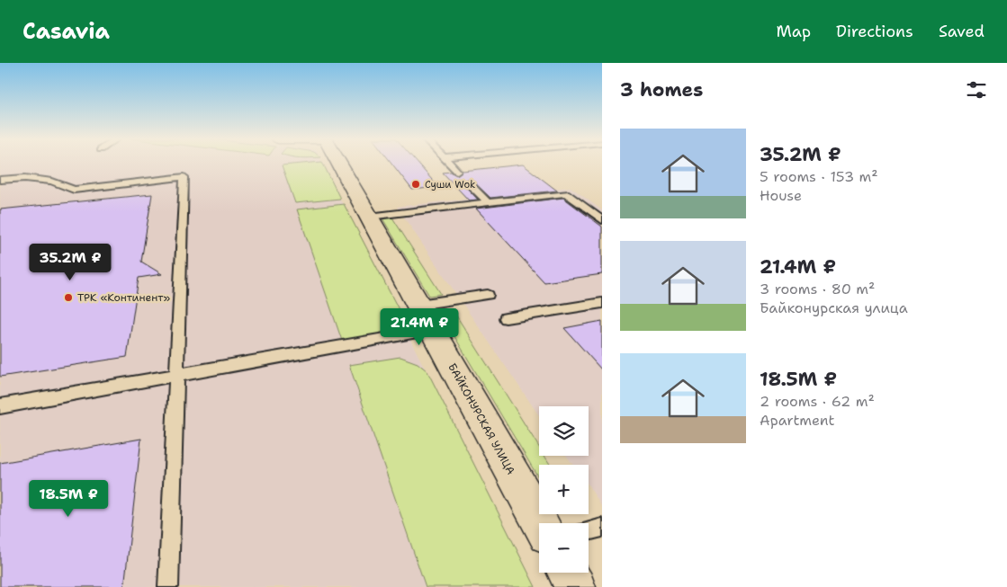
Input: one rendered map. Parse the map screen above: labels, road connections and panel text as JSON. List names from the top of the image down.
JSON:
{
  "streets": {
    "street": ["БАЙКОНУРСКАЯ УЛИЦА"]
  },
  "places": ["Суши Wok", "ТРК «Континент»"],
  "page": {
    "header": "Casavia",
    "nav": ["Map", "Directions", "Saved"],
    "heading": "3 homes",
    "list": [
      {
        "name": "35.2M ₽",
        "note": "5 rooms · 153 m² · House"
      },
      {
        "name": "21.4M ₽",
        "note": "3 rooms · 80 m² · Байконурская улица"
      },
      {
        "name": "18.5M ₽",
        "note": "2 rooms · 62 m² · Apartment"
      }
    ],
    "price": ["35.2M ₽", "21.4M ₽", "18.5M ₽"],
    "map_buttons": ["+", "−"]
  }
}
